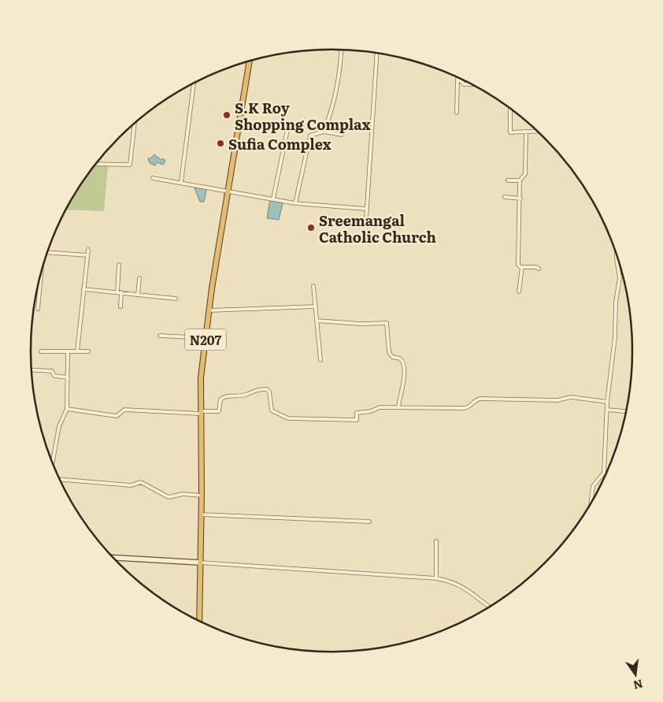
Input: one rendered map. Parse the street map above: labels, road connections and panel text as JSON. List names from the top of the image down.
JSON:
{
  "streets": {
    "highway": ["N207"]
  },
  "places": ["S.K Roy Shopping Complax", "Sufia Complex", "Sreemangal Catholic Church"],
  "north": "bottom"
}
